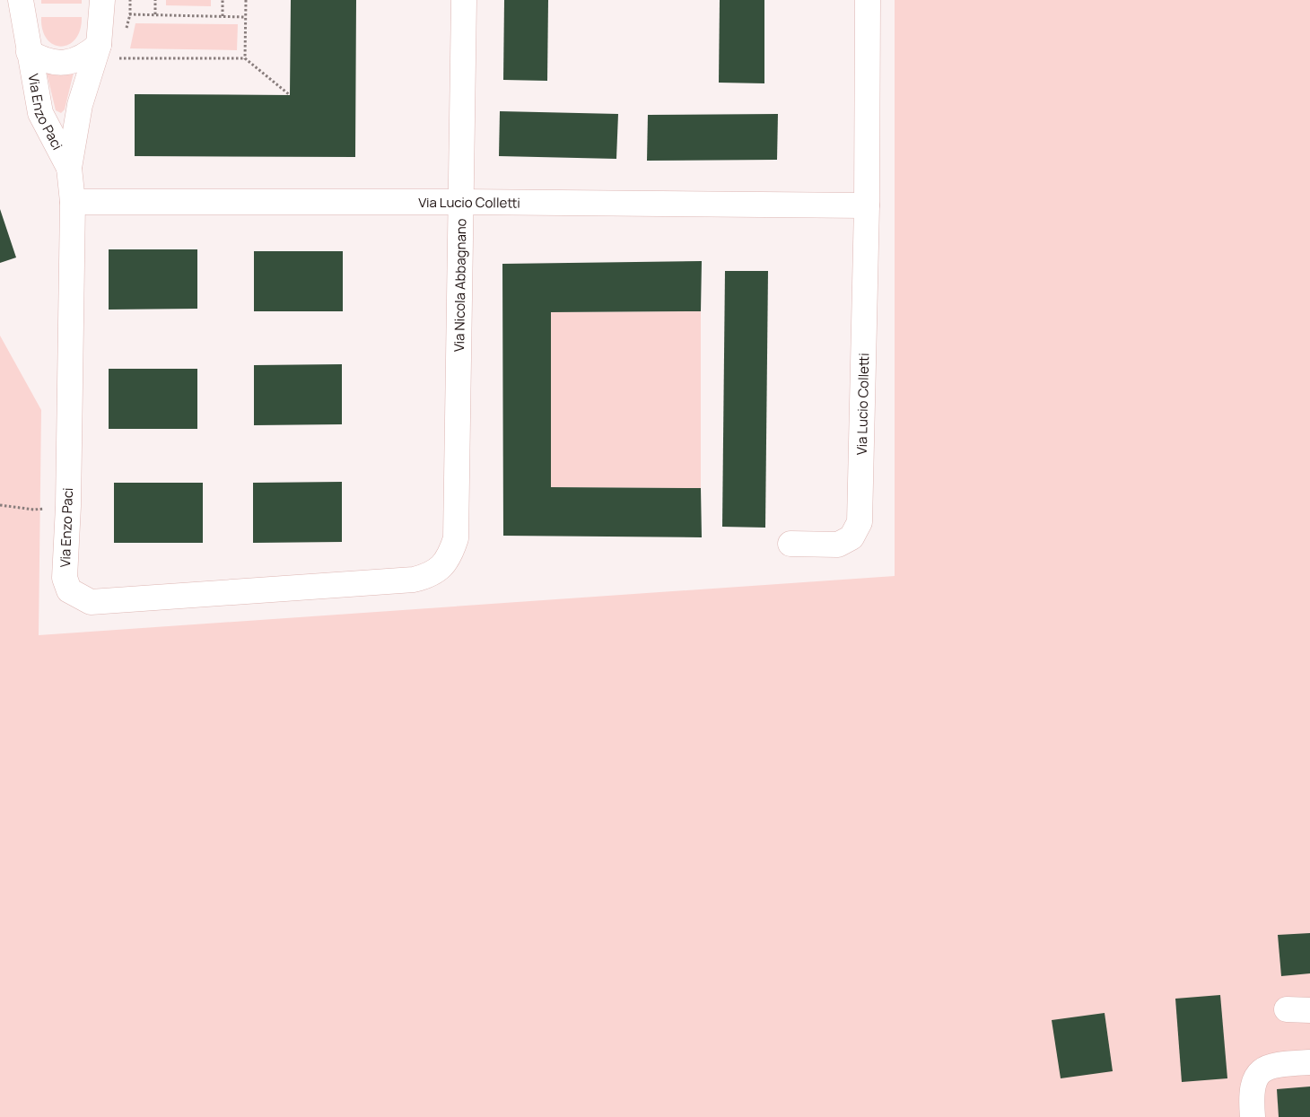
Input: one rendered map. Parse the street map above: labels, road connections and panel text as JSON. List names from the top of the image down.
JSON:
{
  "streets": {
    "street": ["Via Enzo Paci", "Via Lucio Colletti", "Via Nicola Abbagnano"]
  },
  "crossings": [
    ["Via Enzo Paci", "Via Lucio Colletti"],
    ["Via Enzo Paci", "Via Nicola Abbagnano"],
    ["Via Lucio Colletti", "Via Nicola Abbagnano"]
  ]
}
